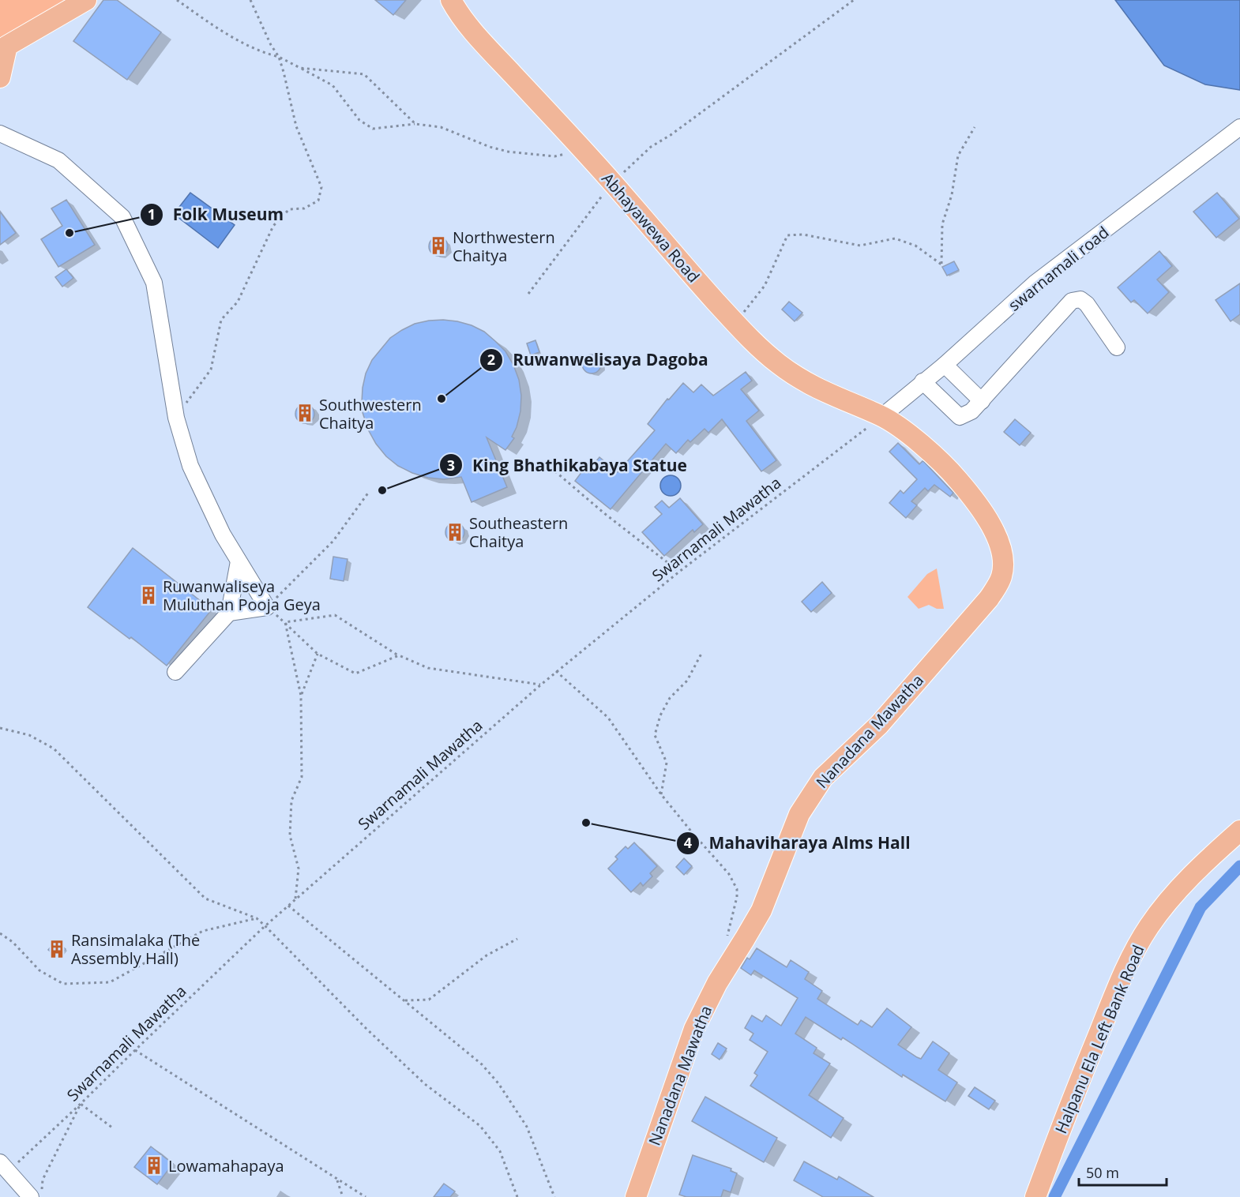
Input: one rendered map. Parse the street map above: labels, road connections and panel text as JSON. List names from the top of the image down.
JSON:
{
  "streets": {
    "main road": ["Abhayawewa Road", "Nanadana Mawatha", "Halpanu Ela Left Bank Road"],
    "street": ["swarnamali road"],
    "path": ["Swarnamali Mawatha"]
  },
  "crossings": [
    ["Abhayawewa Road", "swarnamali road"],
    ["Abhayawewa Road", "Swarnamali Mawatha"],
    ["Abhayawewa Road", "Nanadana Mawatha"],
    ["swarnamali road", "Swarnamali Mawatha"],
    ["swarnamali road", "Nanadana Mawatha"],
    ["Swarnamali Mawatha", "Nanadana Mawatha"]
  ],
  "places": {
    "other": [
      "Folk Museum",
      "Ruwanwelisaya Dagoba",
      "King Bhathikabaya Statue",
      "Mahaviharaya Alms Hall"
    ],
    "building": [
      "Northwestern Chaitya",
      "Southwestern Chaitya",
      "Southeastern Chaitya",
      "Ruwanwaliseya Muluthan Pooja Geya",
      "Ransimalaka (The Assembly Hall)",
      "Lowamahapaya"
    ]
  },
  "scale_bar": "50 m"
}
